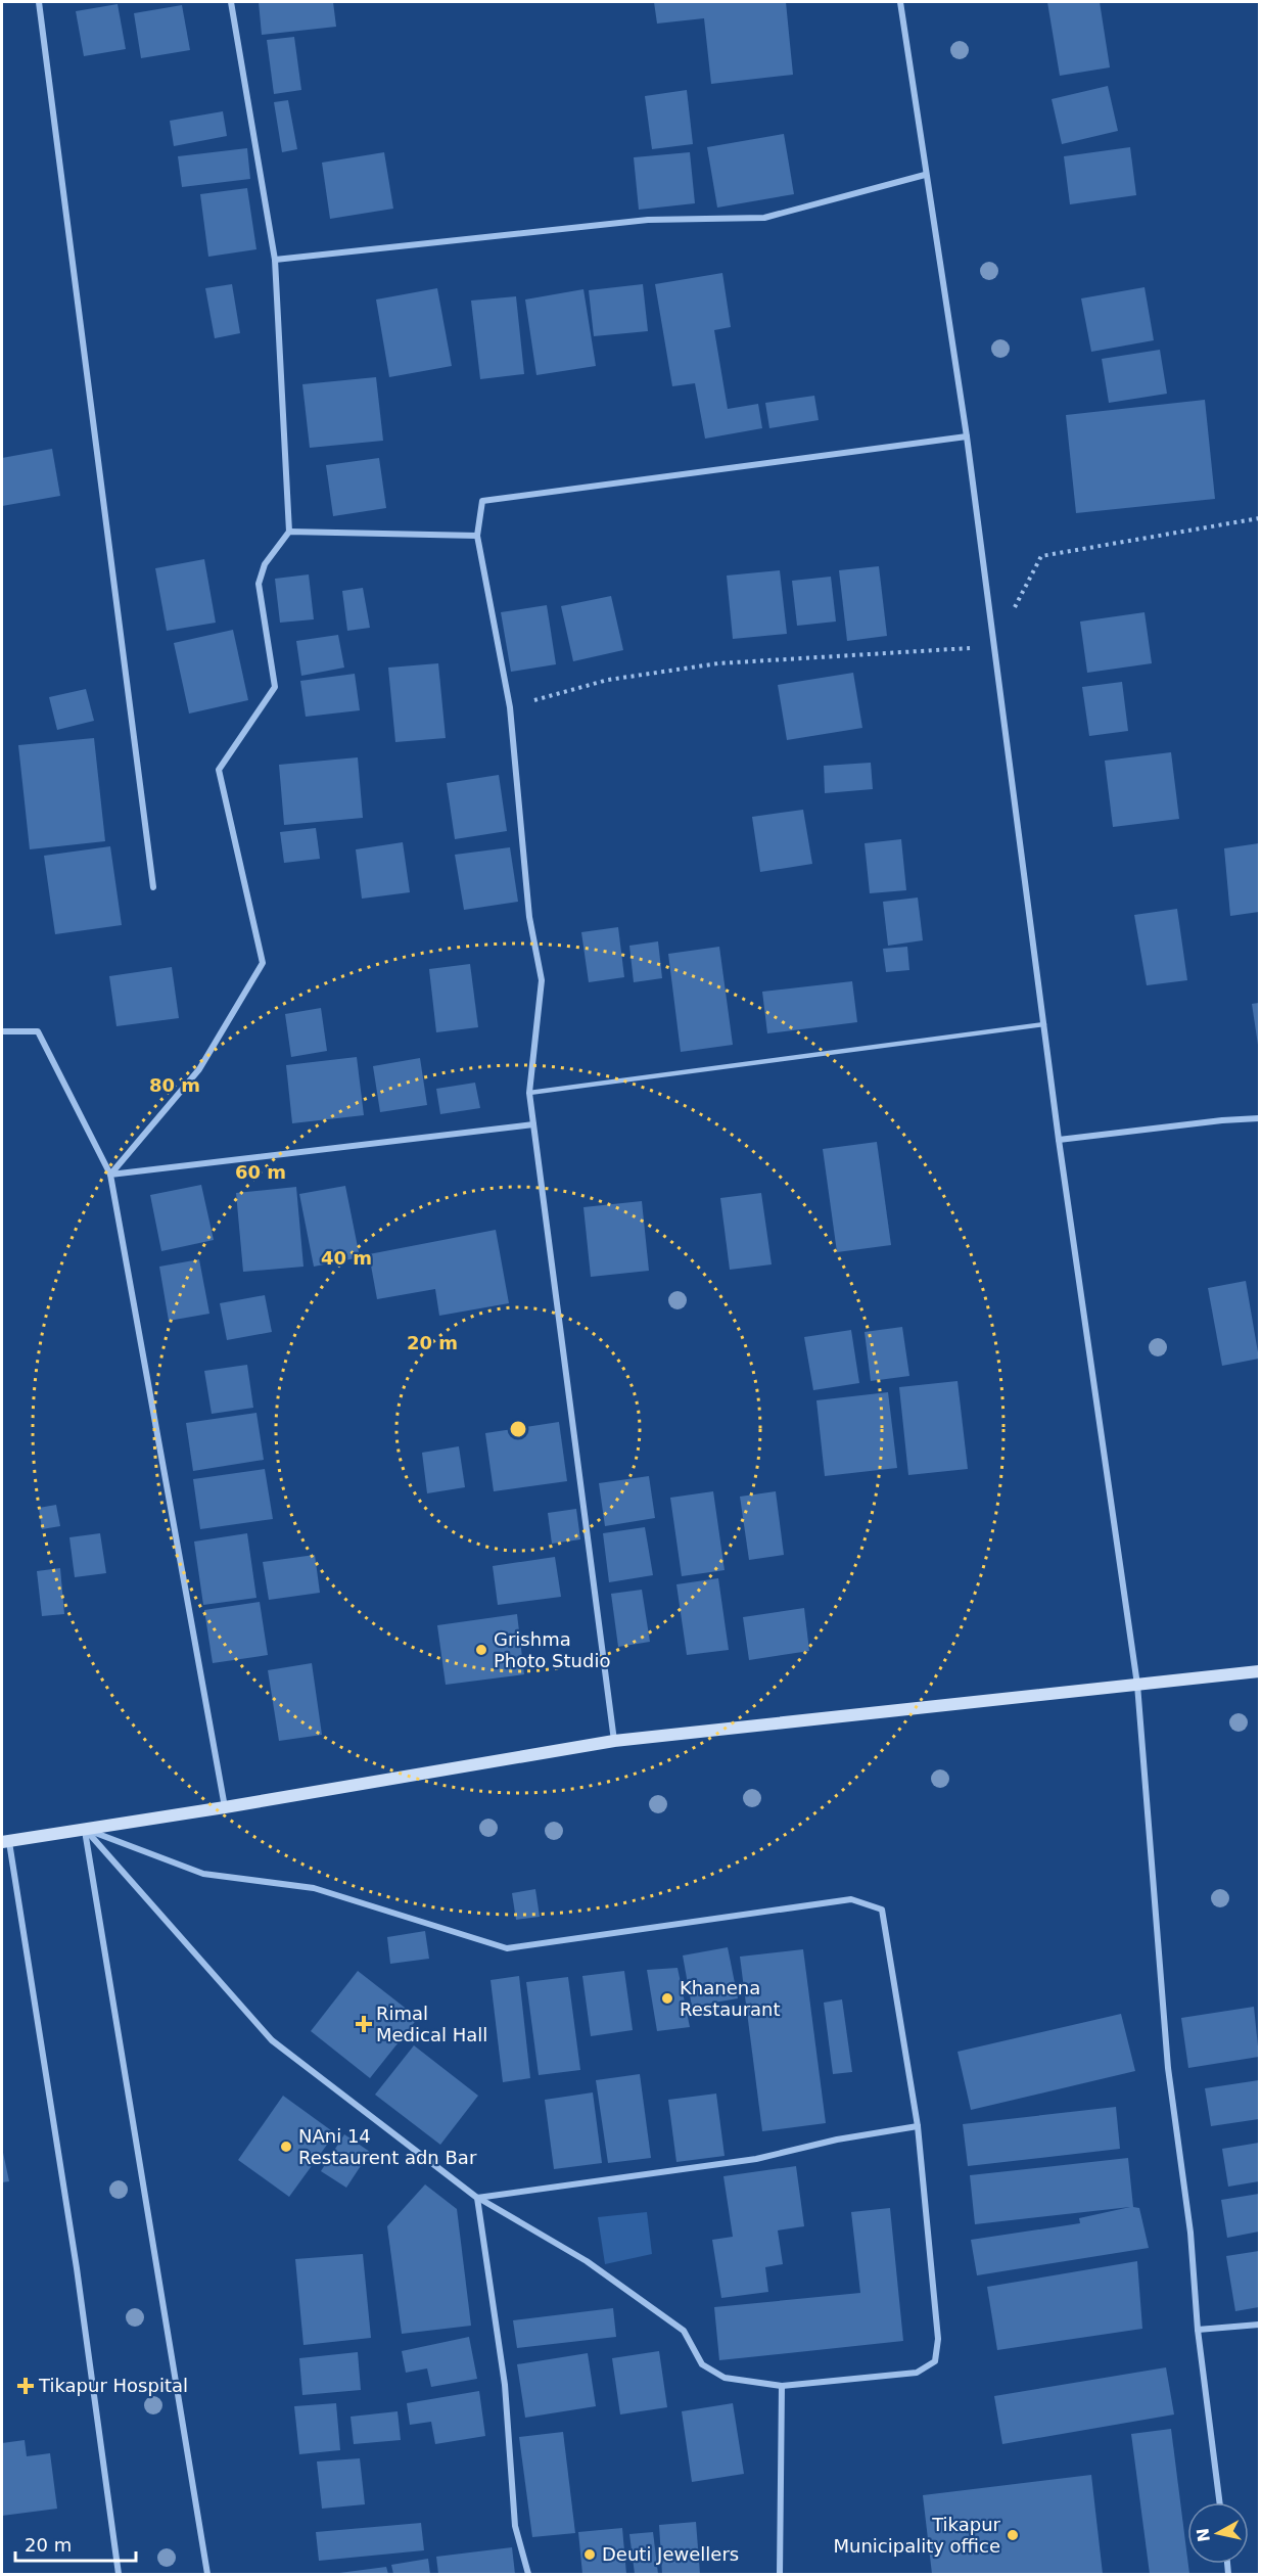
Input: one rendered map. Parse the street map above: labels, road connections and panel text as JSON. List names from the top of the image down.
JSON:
{
  "places": {
    "other": [
      "Grishma Photo Studio",
      "Khanena Restaurant",
      "NAni 14 Restaurent adn Bar",
      "Tikapur Municipality office",
      "Deuti Jewellers"
    ],
    "health": ["Rimal Medical Hall", "Tikapur Hospital"]
  },
  "scale_bar": "20 m",
  "north": "left",
  "rings": [
    "80 m",
    "60 m",
    "40 m",
    "20 m"
  ]
}
